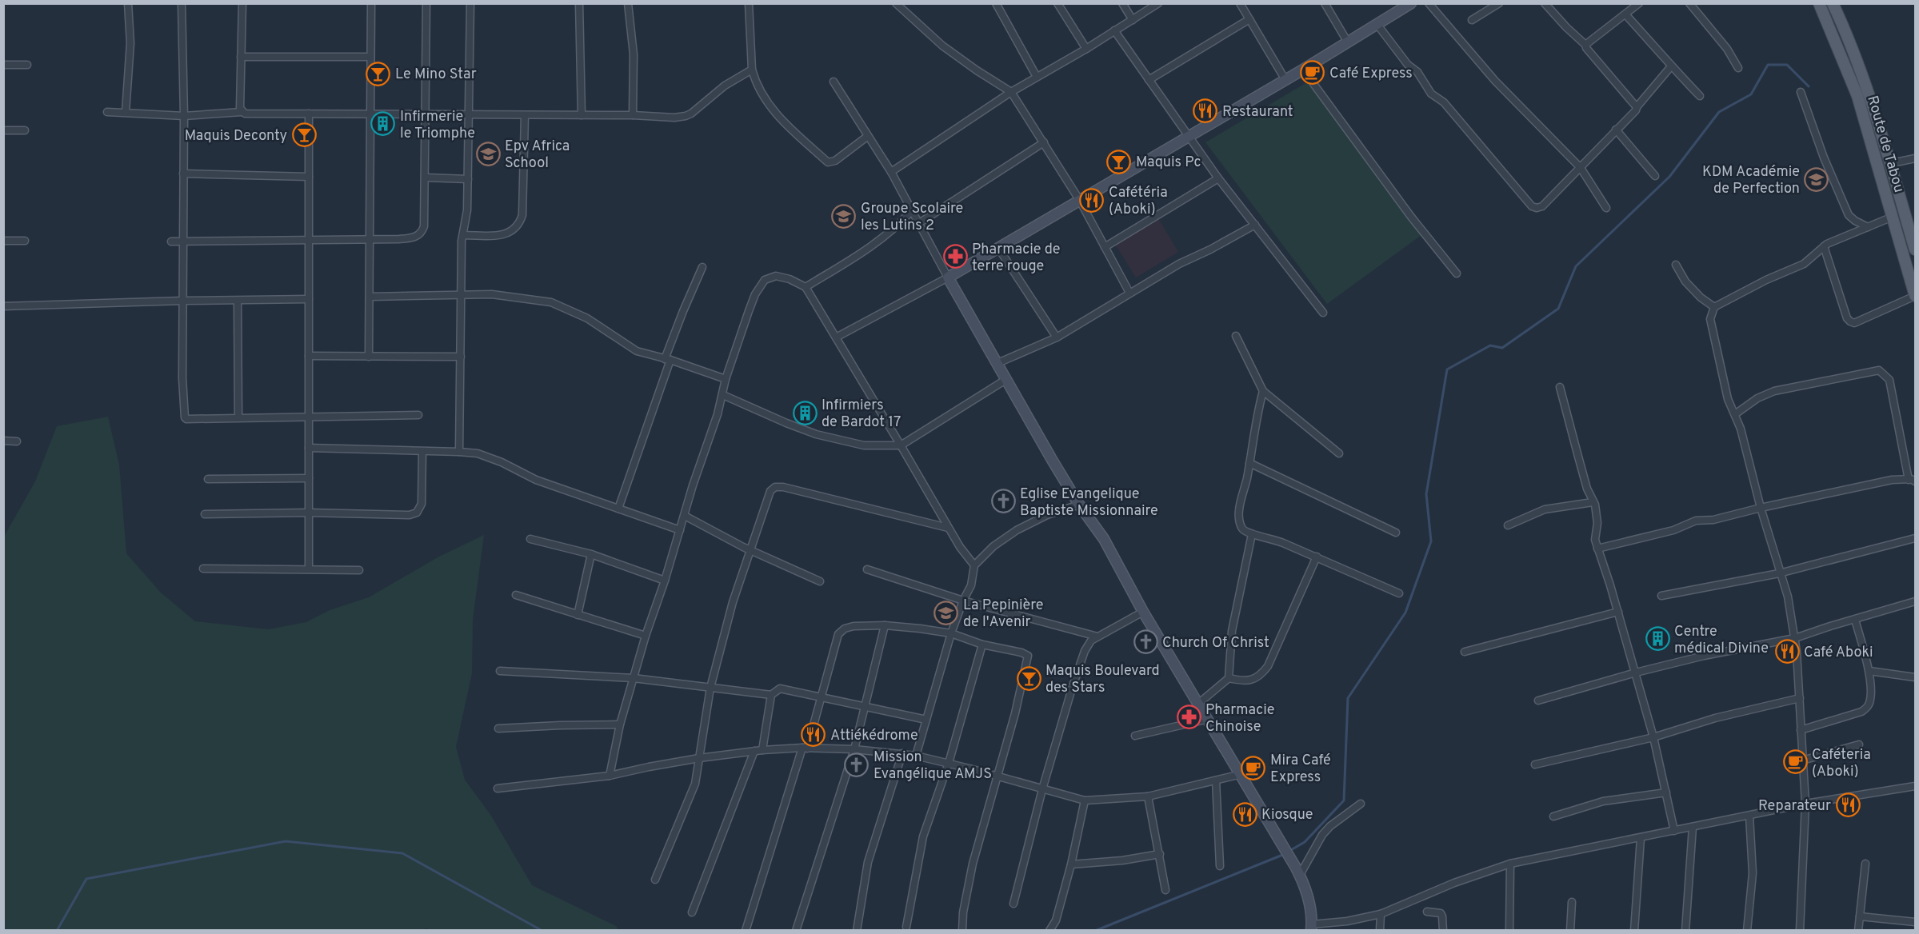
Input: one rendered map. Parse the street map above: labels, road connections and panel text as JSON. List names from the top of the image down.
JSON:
{
  "streets": {
    "main road": ["Route de Tabou"]
  },
  "places": {
    "cafe": ["Café Express", "Caféteria (Aboki)", "Mira Café Express"],
    "bar": [
      "Le Mino Star",
      "Maquis Deconty",
      "Maquis Pc",
      "Maquis Boulevard des Stars"
    ],
    "restaurant": [
      "Restaurant",
      "Cafétéria (Aboki)",
      "Café Aboki",
      "Attiékédrome",
      "Reparateur",
      "Kiosque"
    ],
    "building": ["Infirmerie le Triomphe", "Infirmiers de Bardot 17", "Centre médical Divine"],
    "school or university": [
      "Epv Africa School",
      "KDM Académie de Perfection",
      "Groupe Scolaire les Lutins 2",
      "La Pepinière de l'Avenir"
    ],
    "pharmacy": ["Pharmacie de terre rouge", "Pharmacie Chinoise"],
    "church": ["Eglise Evangelique Baptiste Missionnaire", "Church Of Christ", "Mission Evangélique AMJS"]
  }
}
